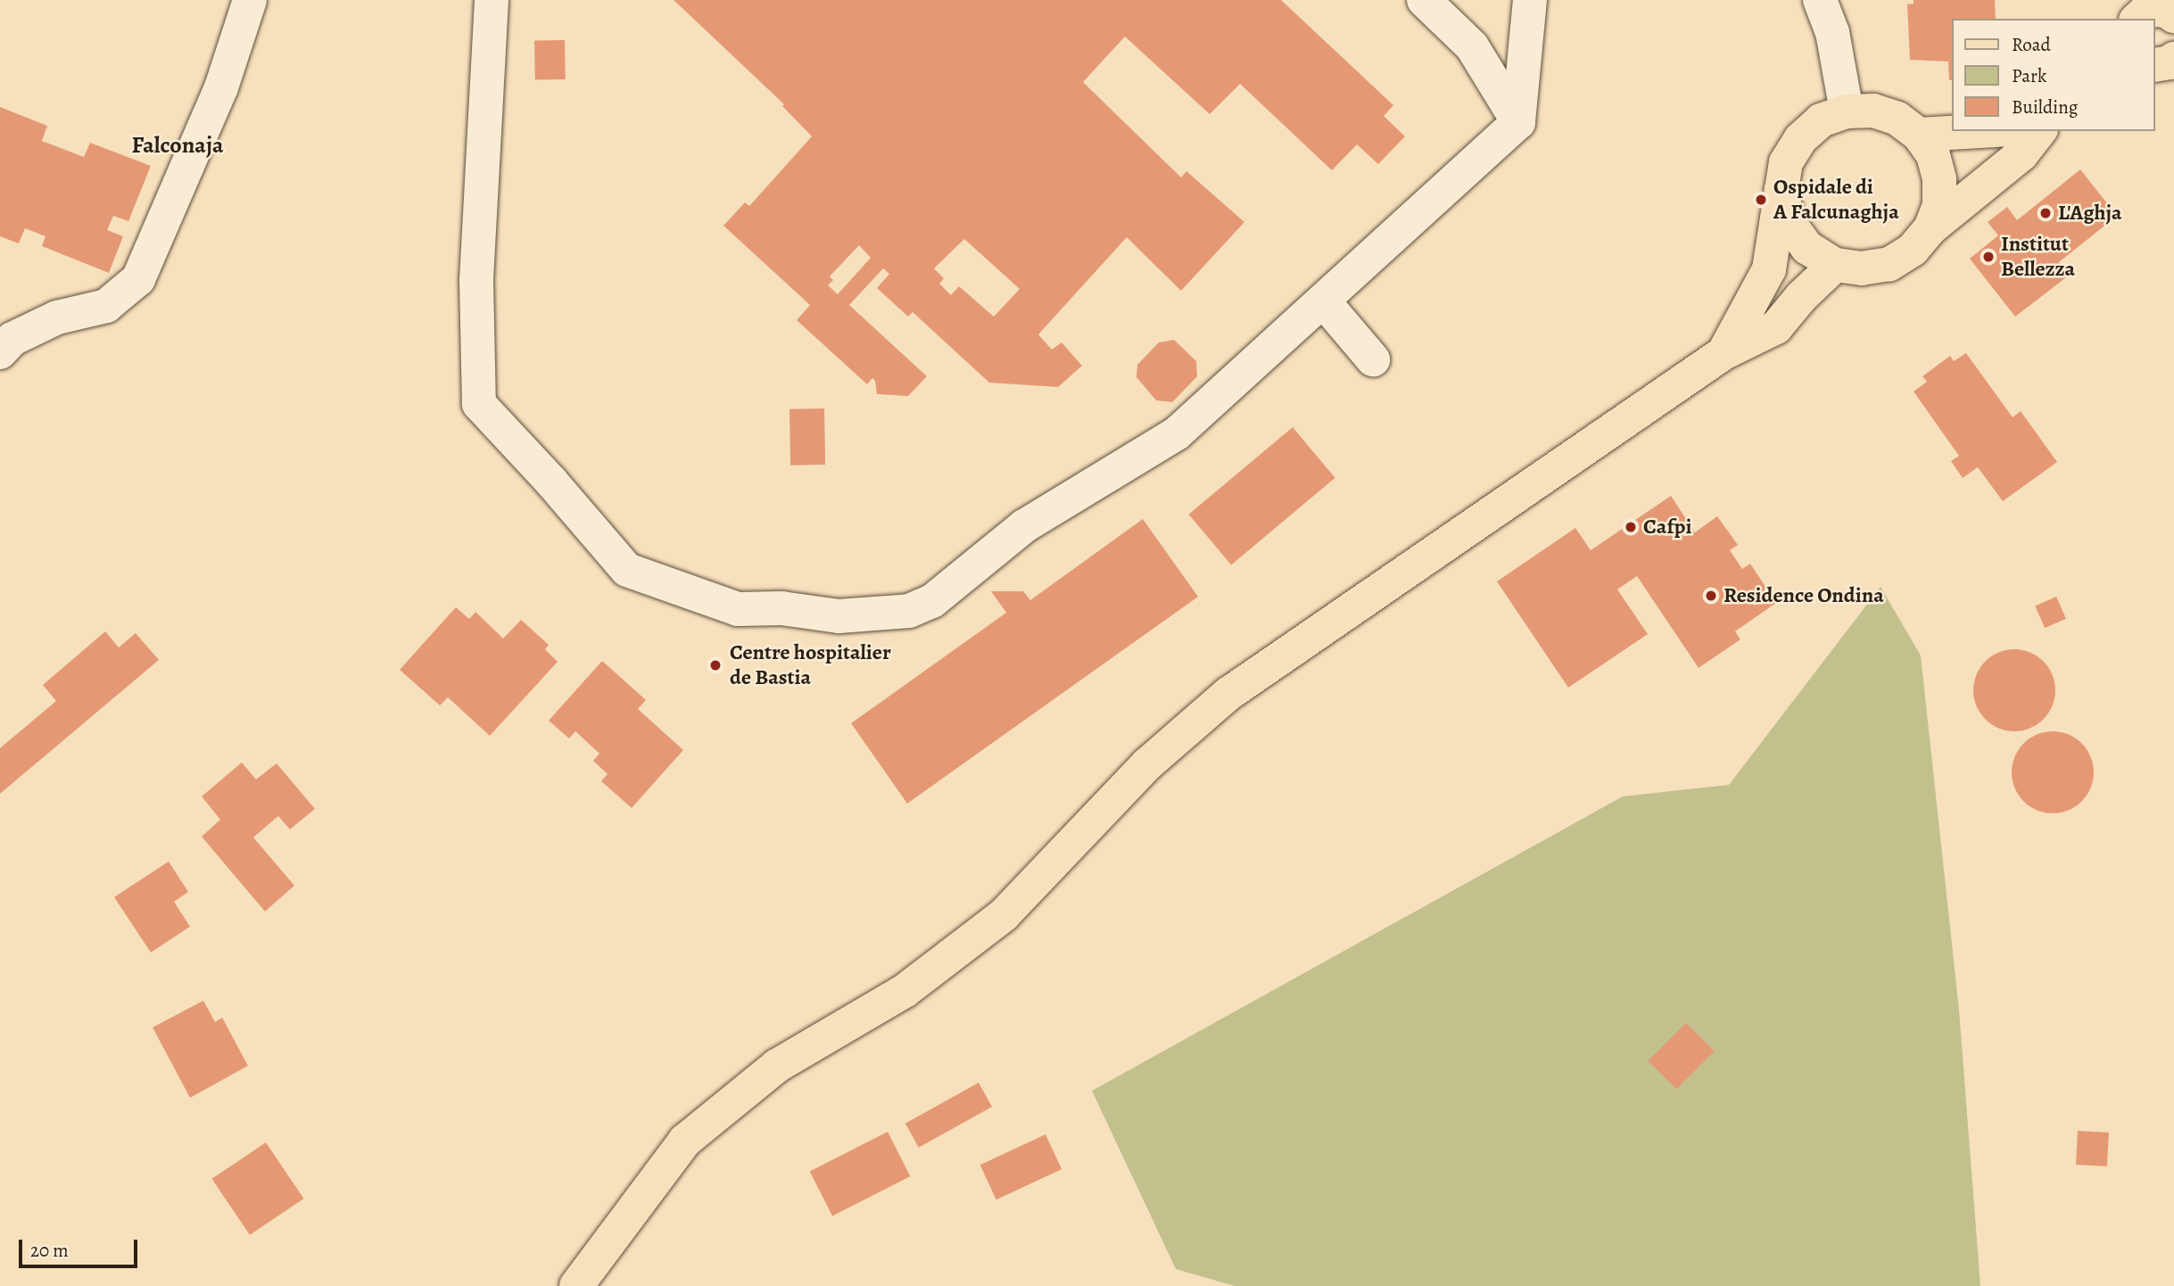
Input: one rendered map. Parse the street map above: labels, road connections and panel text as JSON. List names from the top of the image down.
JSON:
{
  "districts": ["Falconaja"],
  "places": [
    "Ospidale di A Falcunaghja",
    "L'Aghja",
    "Institut Bellezza",
    "Cafpi",
    "Residence Ondina",
    "Centre hospitalier de Bastia"
  ],
  "legend": ["Road", "Park", "Building"],
  "scale_bar": "20 m"
}
